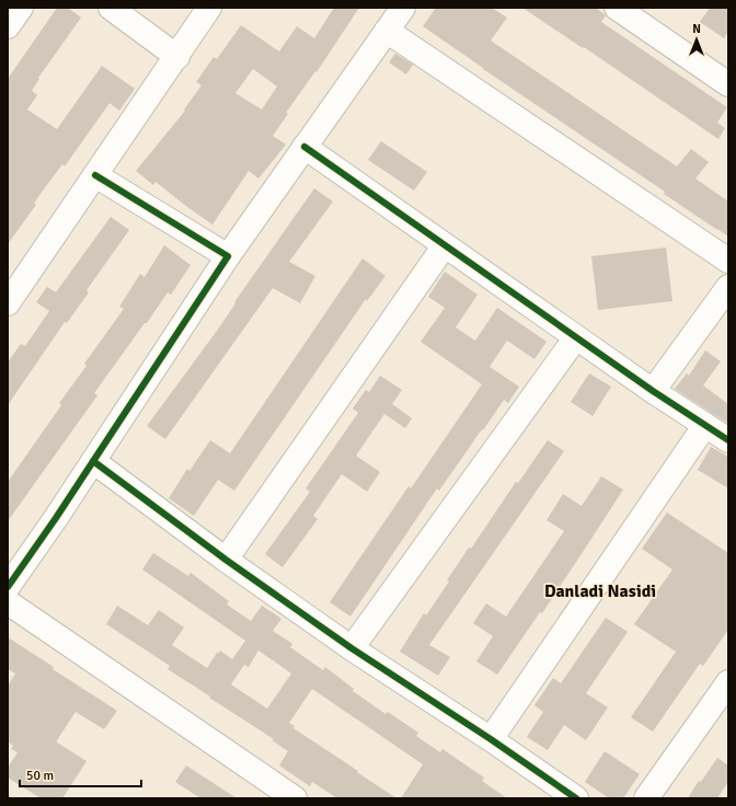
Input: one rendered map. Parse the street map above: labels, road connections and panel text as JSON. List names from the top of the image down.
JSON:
{
  "districts": ["Danladi Nasidi"],
  "scale_bar": "50 m",
  "north": "top"
}
